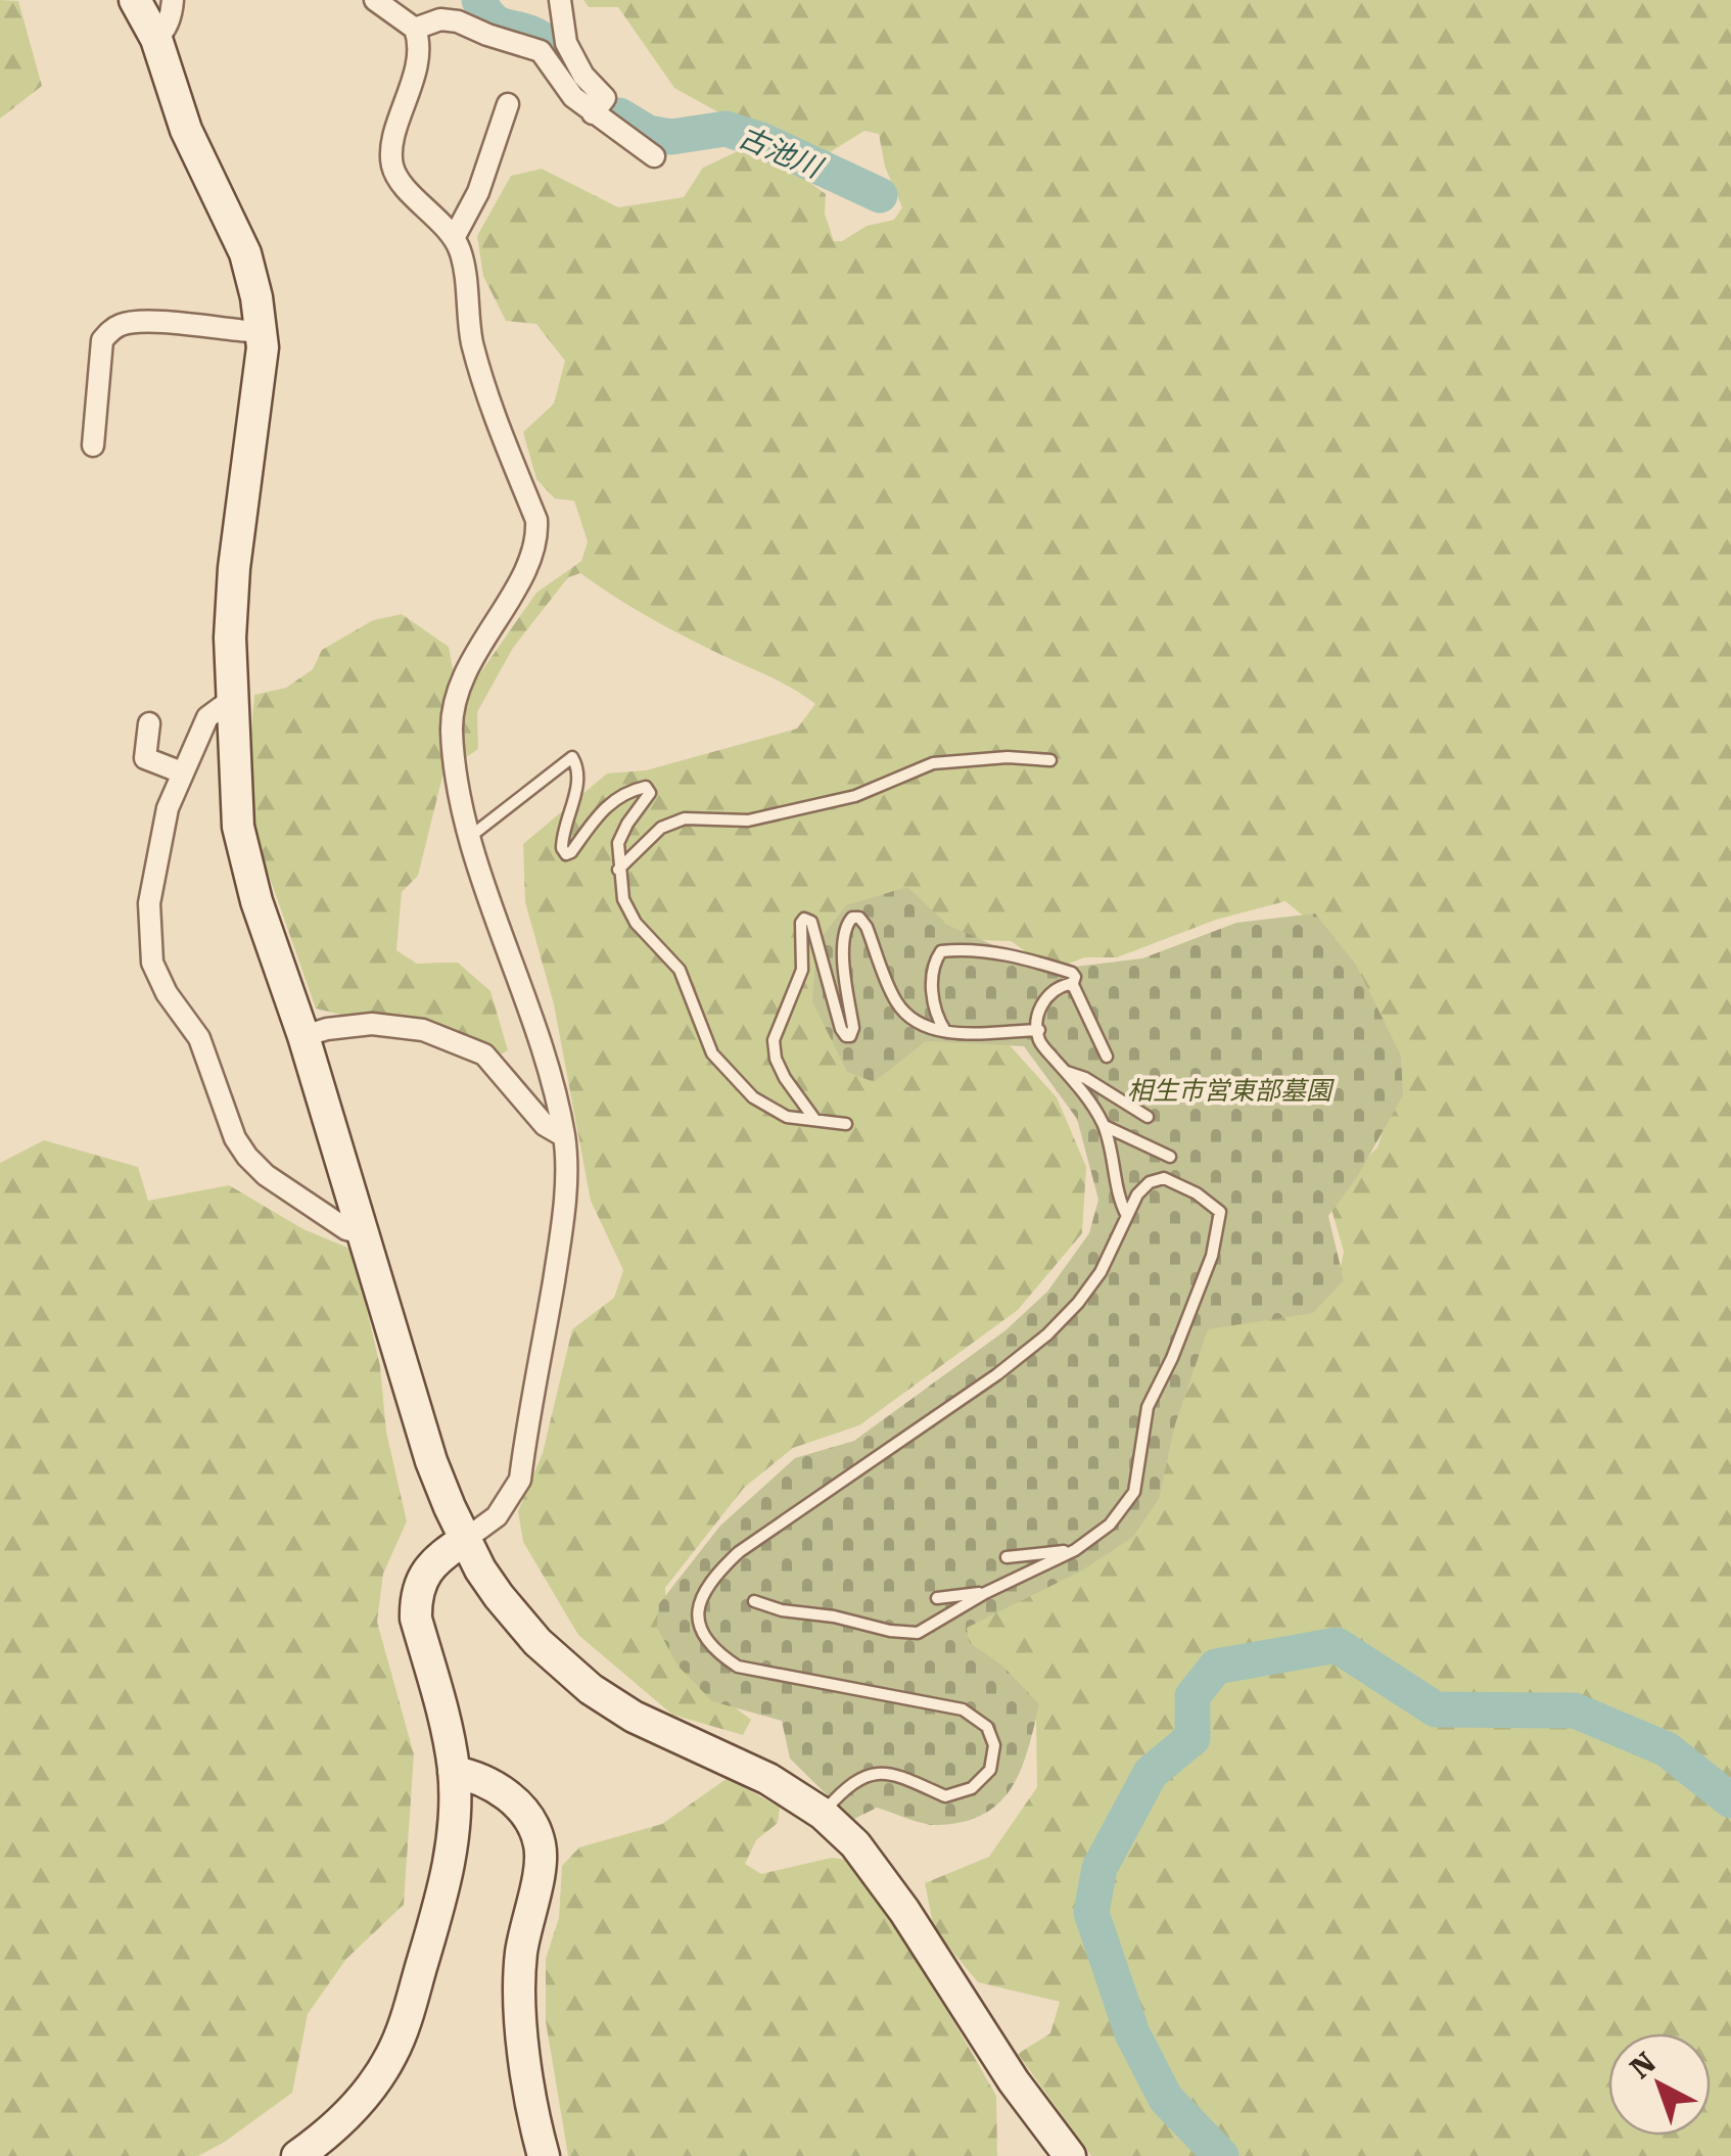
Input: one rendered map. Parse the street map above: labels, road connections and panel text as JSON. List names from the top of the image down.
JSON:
{
  "water": ["古池川"],
  "parks": ["相生市営東部墓園"],
  "north": "top left"
}
